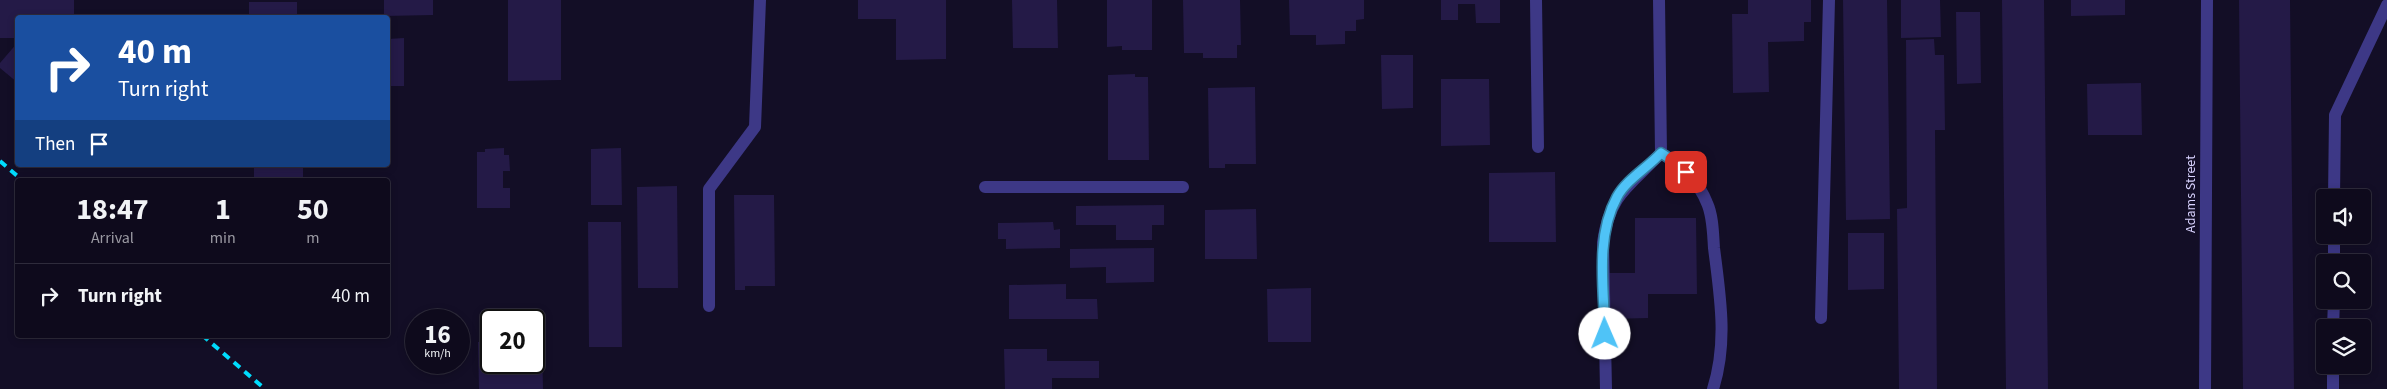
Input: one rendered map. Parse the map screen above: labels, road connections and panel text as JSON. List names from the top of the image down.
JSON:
{
  "streets": {
    "street": ["Adams Street"]
  },
  "page": {
    "turn": ["40 m", "Turn right"],
    "then": "Then",
    "eta": [
      "18:47",
      "Arrival",
      "1",
      "min",
      "50",
      "m"
    ],
    "list": [
      {
        "name": "Turn right",
        "value": "40 m"
      }
    ],
    "speed": "16 km/h",
    "limit": "20"
  }
}
